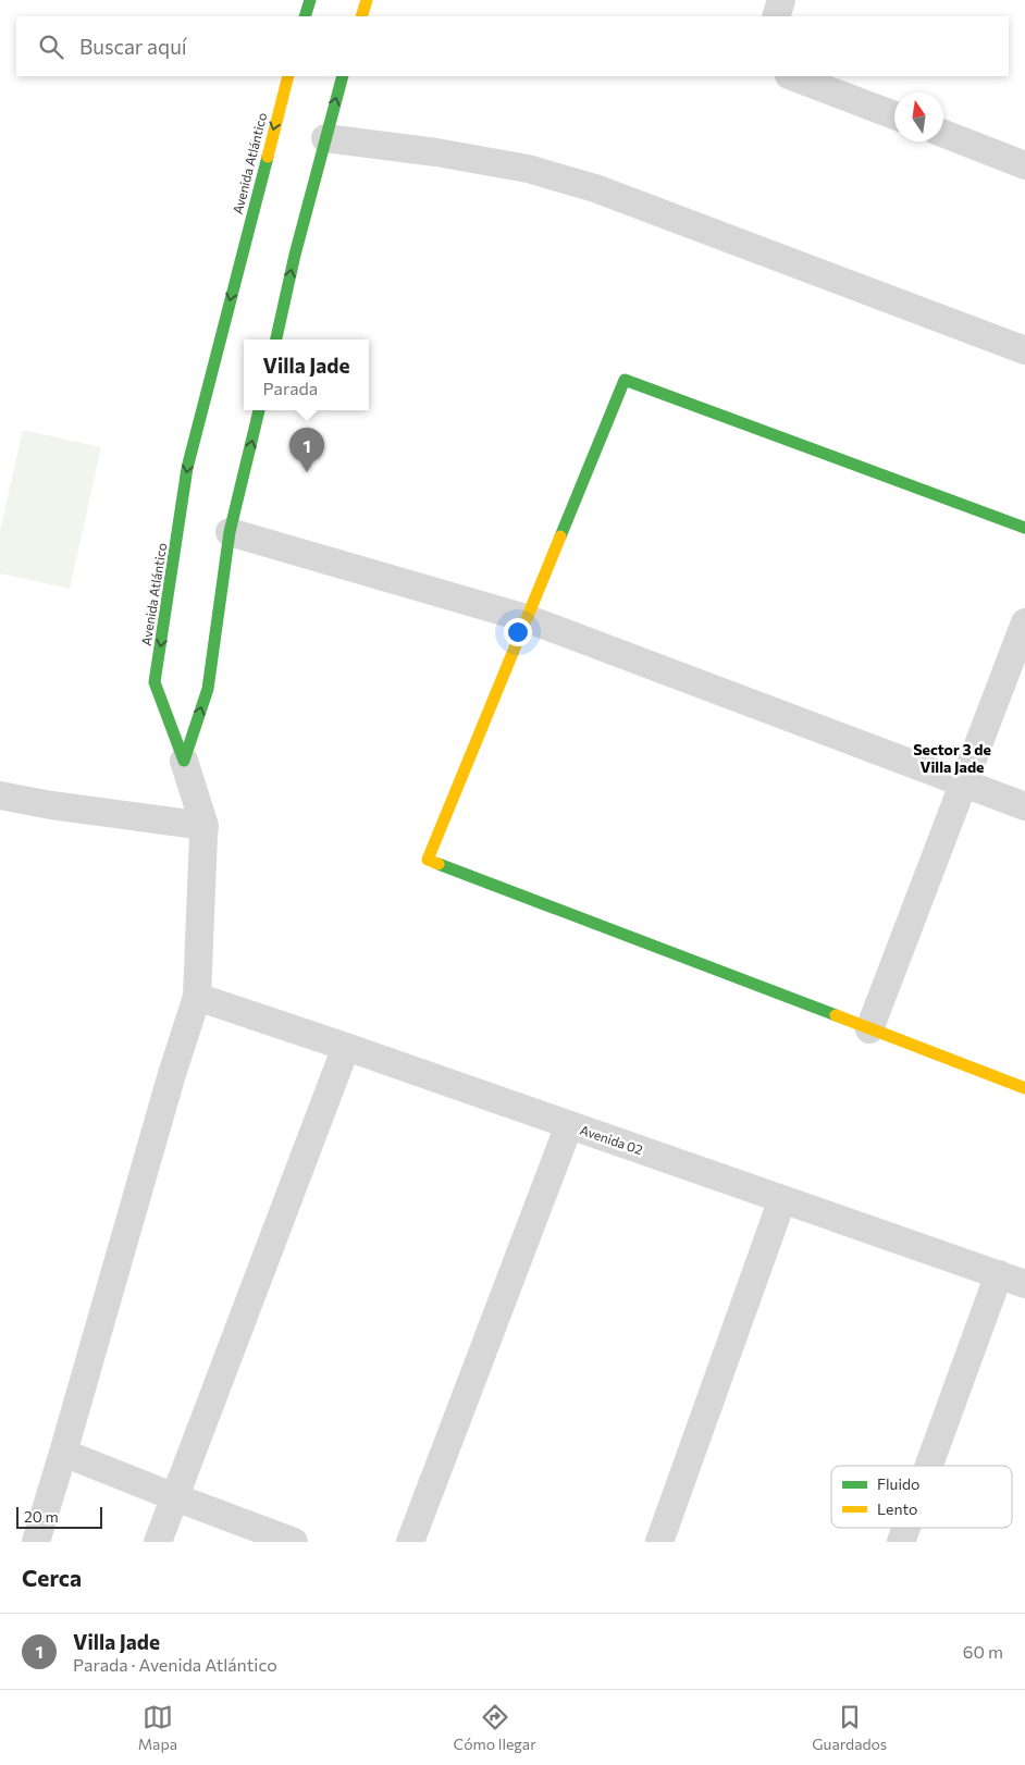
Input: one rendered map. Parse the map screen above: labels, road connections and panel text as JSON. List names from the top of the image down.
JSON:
{
  "streets": {
    "street": ["Avenida Atlántico", "Avenida 02"]
  },
  "districts": ["Sector 3 de Villa Jade"],
  "legend": ["Fluido", "Lento"],
  "scale_bar": "20 m",
  "north": "top",
  "page": {
    "search": "Buscar aquí",
    "popup": ["Villa Jade", "Parada"],
    "pins": "1",
    "scale": "20 m",
    "heading": "Cerca",
    "list": [
      {
        "mark": "1",
        "name": "Villa Jade",
        "note": "Parada · Avenida Atlántico",
        "value": "60 m"
      }
    ],
    "nav": ["Mapa", "Cómo llegar", "Guardados"]
  }
}
